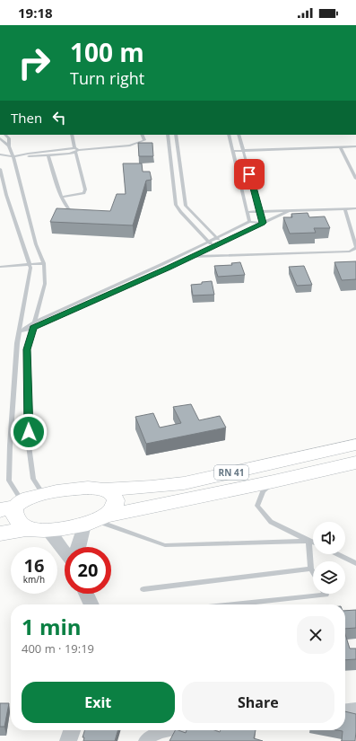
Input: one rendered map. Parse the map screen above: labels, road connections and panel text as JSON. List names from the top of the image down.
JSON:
{
  "streets": {
    "highway": ["RN 41"]
  },
  "page": {
    "status": "19:18",
    "turn": ["100 m", "Turn right"],
    "then": "Then",
    "speed": "16 km/h",
    "limit": "20",
    "heading": ["1 min", "400 m · 19:19"],
    "buttons": ["Exit", "Share"]
  }
}
